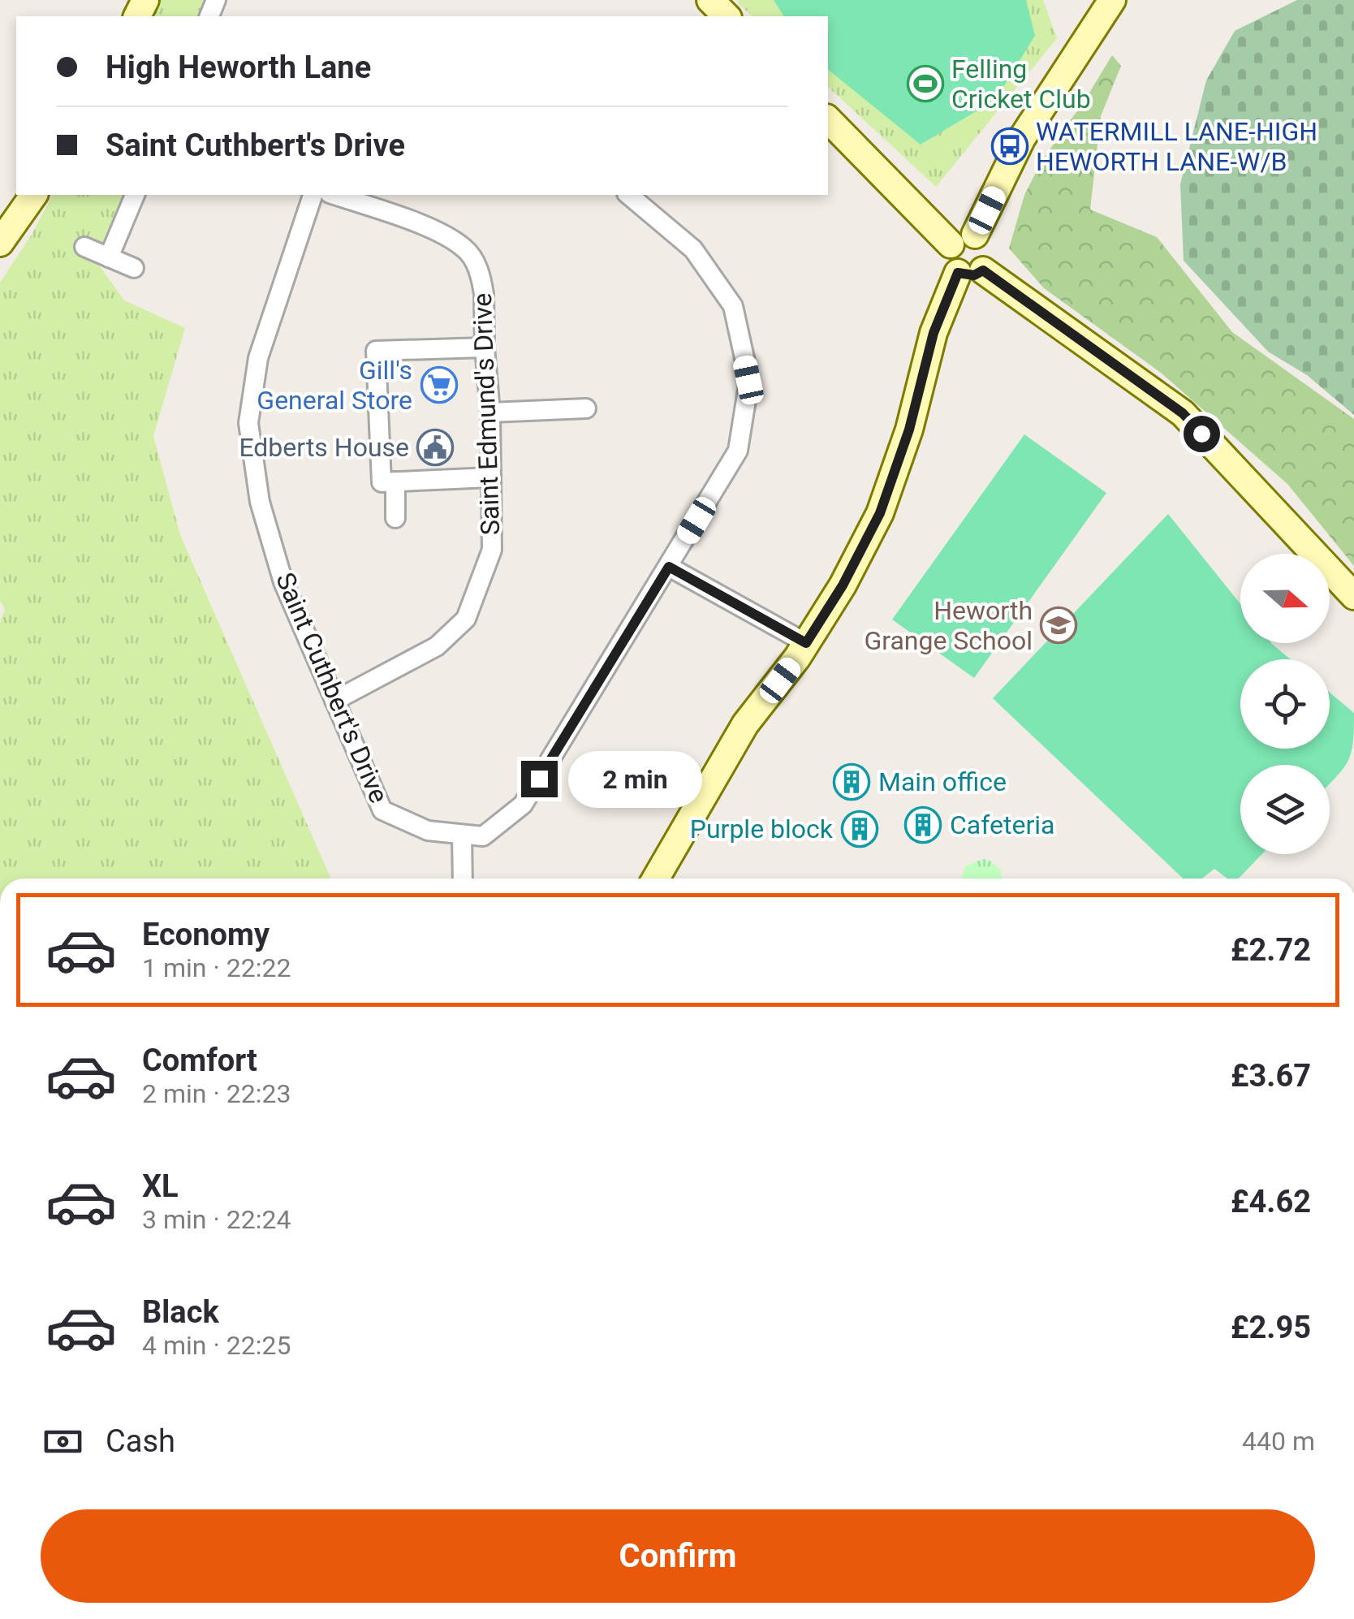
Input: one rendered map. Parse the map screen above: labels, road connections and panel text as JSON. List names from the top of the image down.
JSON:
{
  "streets": {
    "street": ["Saint Edmund's Drive", "Saint Cuthbert's Drive"]
  },
  "crossings": [
    ["Saint Edmund's Drive", "Saint Cuthbert's Drive"]
  ],
  "places": {
    "sports": ["Felling Cricket Club"],
    "bus stop": ["WATERMILL LANE-HIGH HEWORTH LANE-W/B"],
    "supermarket": ["Gill's General Store"],
    "public building": ["Edberts House"],
    "school or university": ["Heworth Grange School"],
    "building": ["Main office", "Cafeteria", "Purple block"]
  },
  "north": "right",
  "page": {
    "banner": ["High Heworth Lane", "Saint Cuthbert's Drive"],
    "bubble": "2 min",
    "list": [
      {
        "name": "Economy",
        "note": "1 min · 22:22",
        "value": "£2.72"
      },
      {
        "name": "Comfort",
        "note": "2 min · 22:23",
        "value": "£3.67"
      },
      {
        "name": "XL",
        "note": "3 min · 22:24",
        "value": "£4.62"
      },
      {
        "name": "Black",
        "note": "4 min · 22:25",
        "value": "£2.95"
      }
    ],
    "pay": ["Cash", "440 m"],
    "buttons": "Confirm"
  }
}
